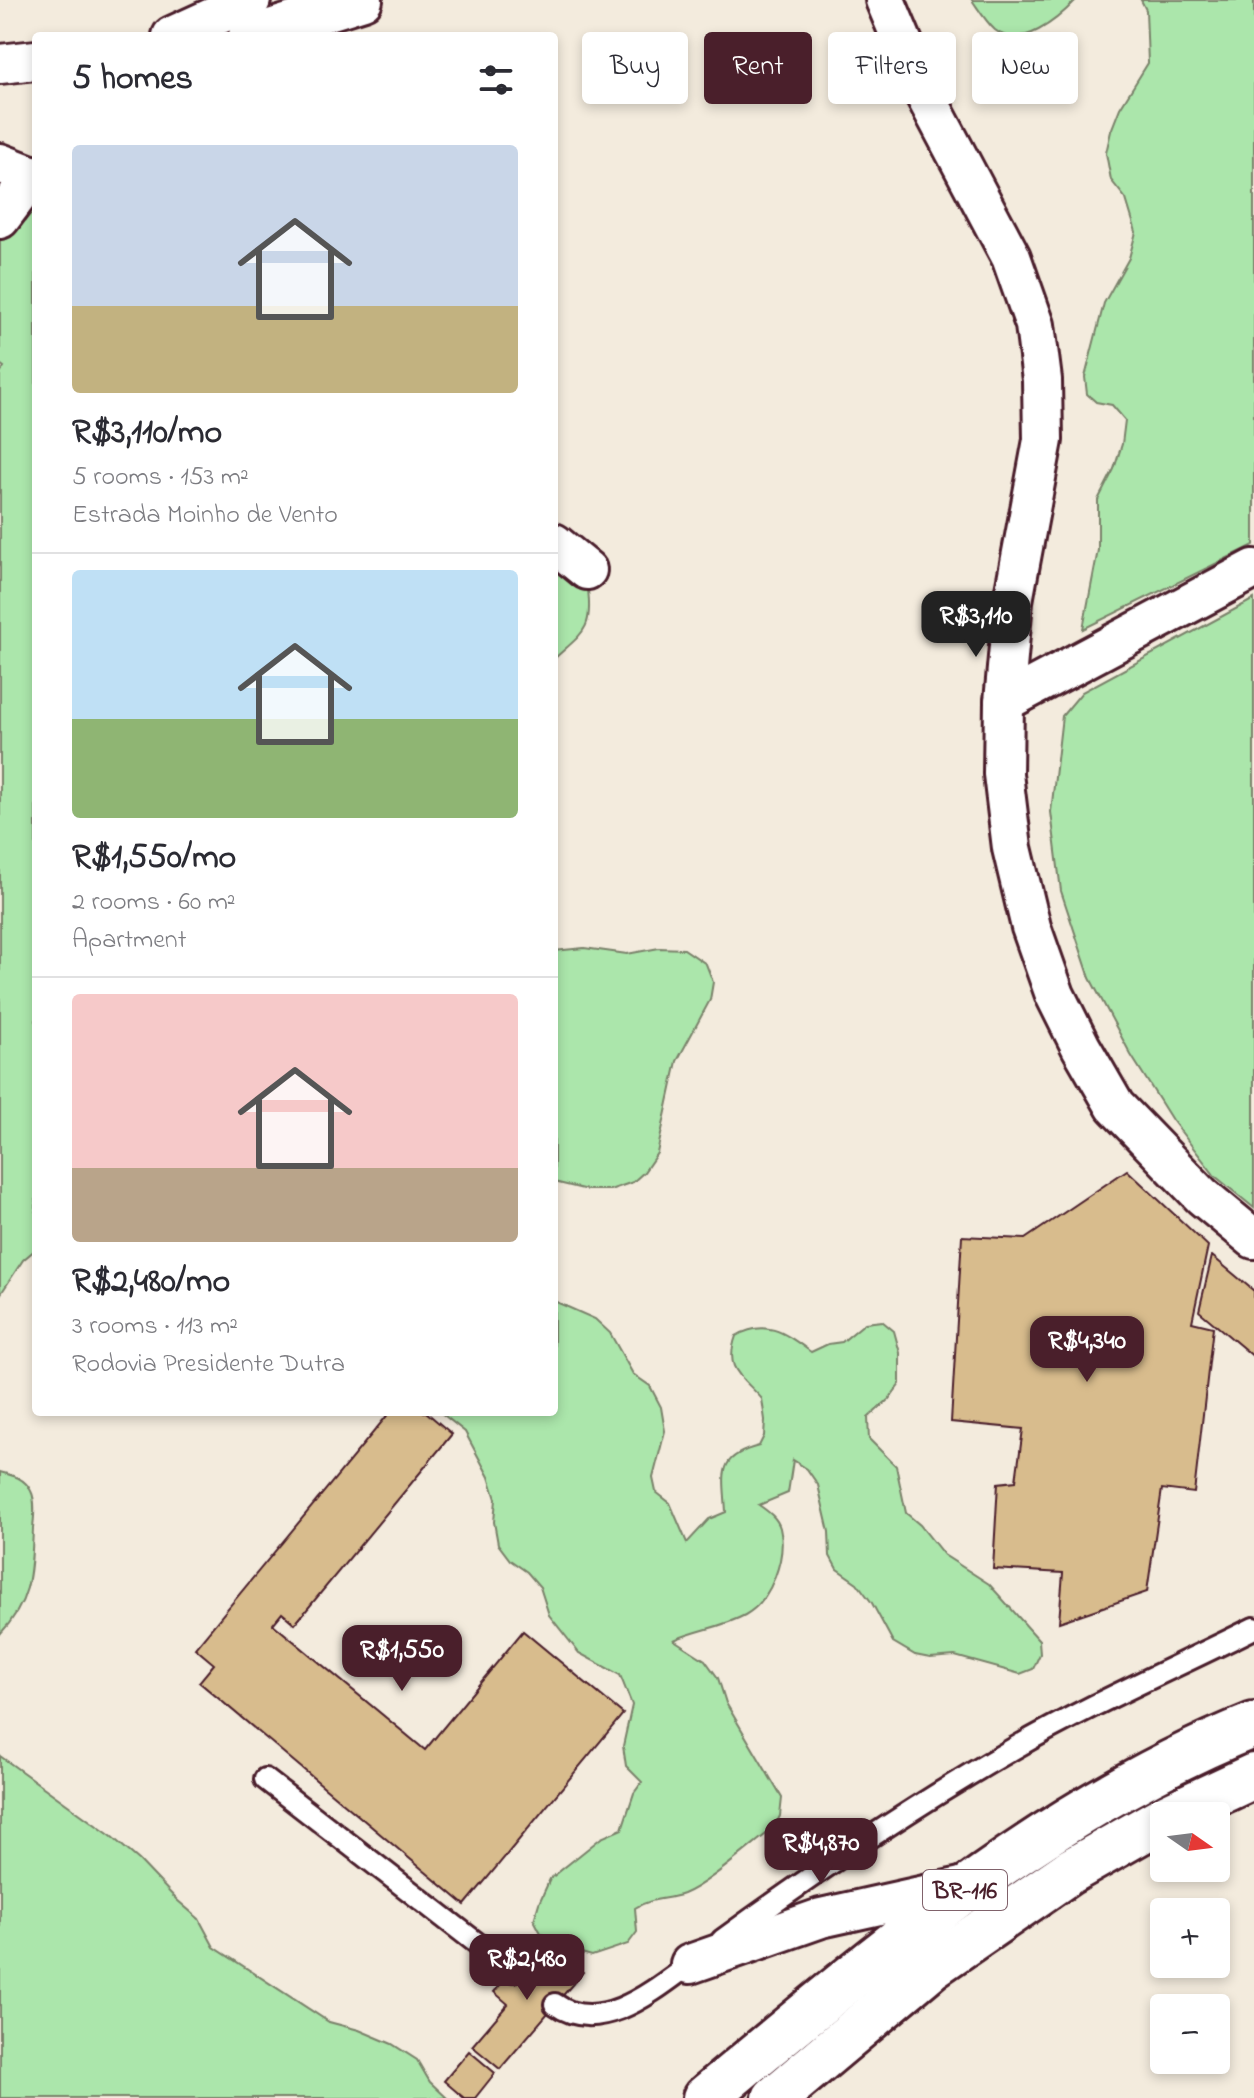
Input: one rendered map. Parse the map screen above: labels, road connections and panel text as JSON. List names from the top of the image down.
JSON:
{
  "streets": {
    "highway": ["BR-116"]
  },
  "north": "right",
  "page": {
    "chip": [
      "Buy",
      "Rent",
      "Filters",
      "New"
    ],
    "heading": "5 homes",
    "list": [
      {
        "name": "R$3,110/mo",
        "note": "5 rooms · 153 m² · Estrada Moinho de Vento"
      },
      {
        "name": "R$1,550/mo",
        "note": "2 rooms · 60 m² · Apartment"
      },
      {
        "name": "R$2,480/mo",
        "note": "3 rooms · 113 m² · Rodovia Presidente Dutra"
      }
    ],
    "price": [
      "R$3,110",
      "R$4,340",
      "R$1,550",
      "R$4,870",
      "R$2,480"
    ],
    "map_buttons": ["+", "−"]
  }
}
